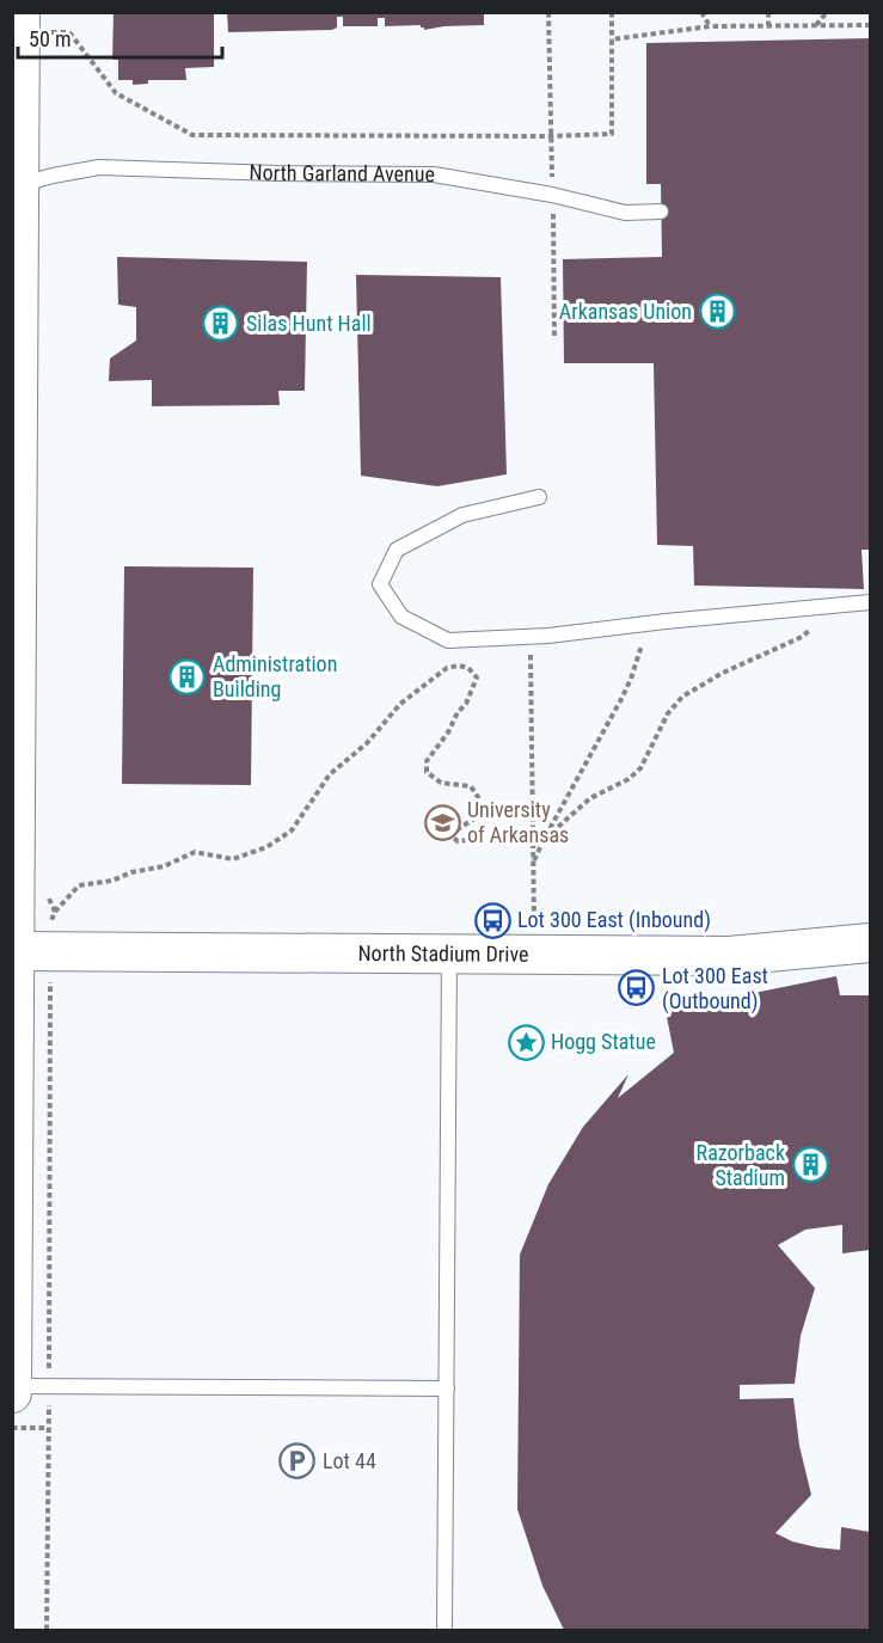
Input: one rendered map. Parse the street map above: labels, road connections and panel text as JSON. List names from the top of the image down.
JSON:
{
  "streets": {
    "main road": ["North Stadium Drive"],
    "lane": ["North Garland Avenue"]
  },
  "places": {
    "building": [
      "Arkansas Union",
      "Silas Hunt Hall",
      "Administration Building",
      "Razorback Stadium"
    ],
    "school or university": ["University of Arkansas"],
    "bus stop": ["Lot 300 East (Inbound)", "Lot 300 East (Outbound)"],
    "place": ["Hogg Statue"],
    "parking": ["Lot 44"]
  },
  "scale_bar": "50 m"
}
